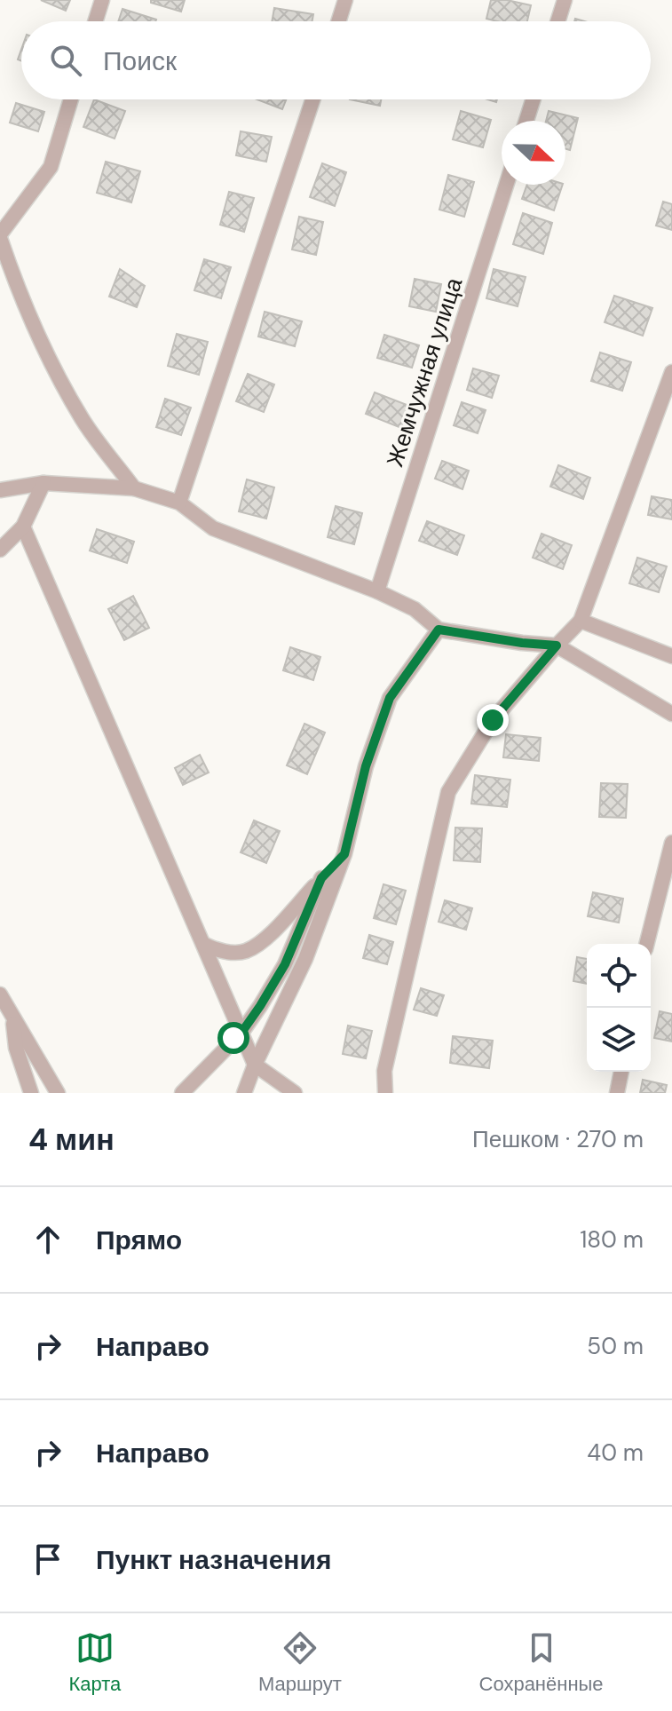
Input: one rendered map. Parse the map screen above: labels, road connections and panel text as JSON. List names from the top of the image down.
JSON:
{
  "streets": {
    "street": ["Жемчужная улица"]
  },
  "north": "right",
  "page": {
    "search": "Поиск",
    "heading": ["4 мин", "Пешком · 270 m"],
    "list": [
      ["Прямо", "180 m"],
      ["Направо", "50 m"],
      ["Направо", "40 m"],
      "Пункт назначения"
    ],
    "nav": ["Карта", "Маршрут", "Сохранённые"]
  }
}
